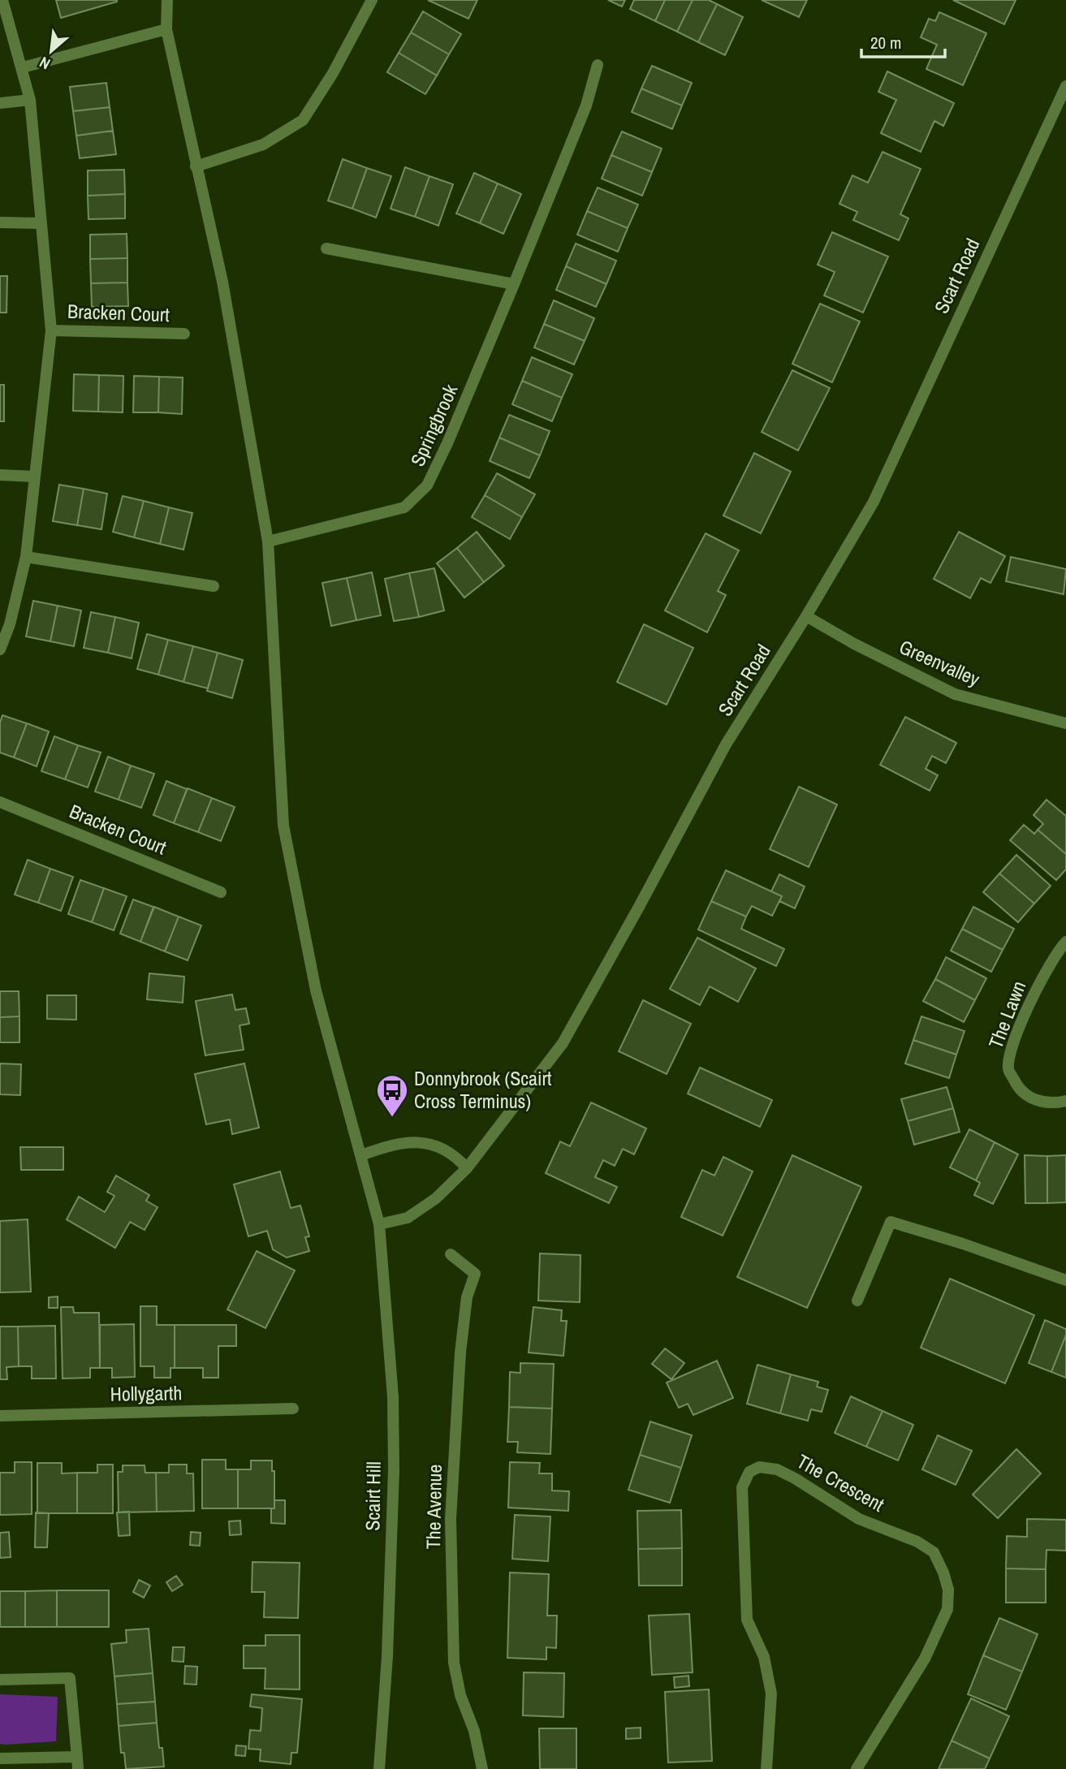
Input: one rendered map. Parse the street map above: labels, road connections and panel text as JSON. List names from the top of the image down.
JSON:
{
  "streets": {
    "street": [
      "Scart Road",
      "Bracken Court",
      "Springbrook",
      "Greenvalley",
      "The Lawn",
      "Hollygarth",
      "The Crescent",
      "Scairt Hill",
      "The Avenue"
    ]
  },
  "crossings": [
    ["Scart Road", "Greenvalley"],
    ["Scart Road", "Scairt Hill"],
    ["Springbrook", "Scairt Hill"]
  ],
  "places": {
    "bus stop": ["Donnybrook (Scairt Cross Terminus)"]
  },
  "scale_bar": "20 m",
  "north": "bottom left"
}
